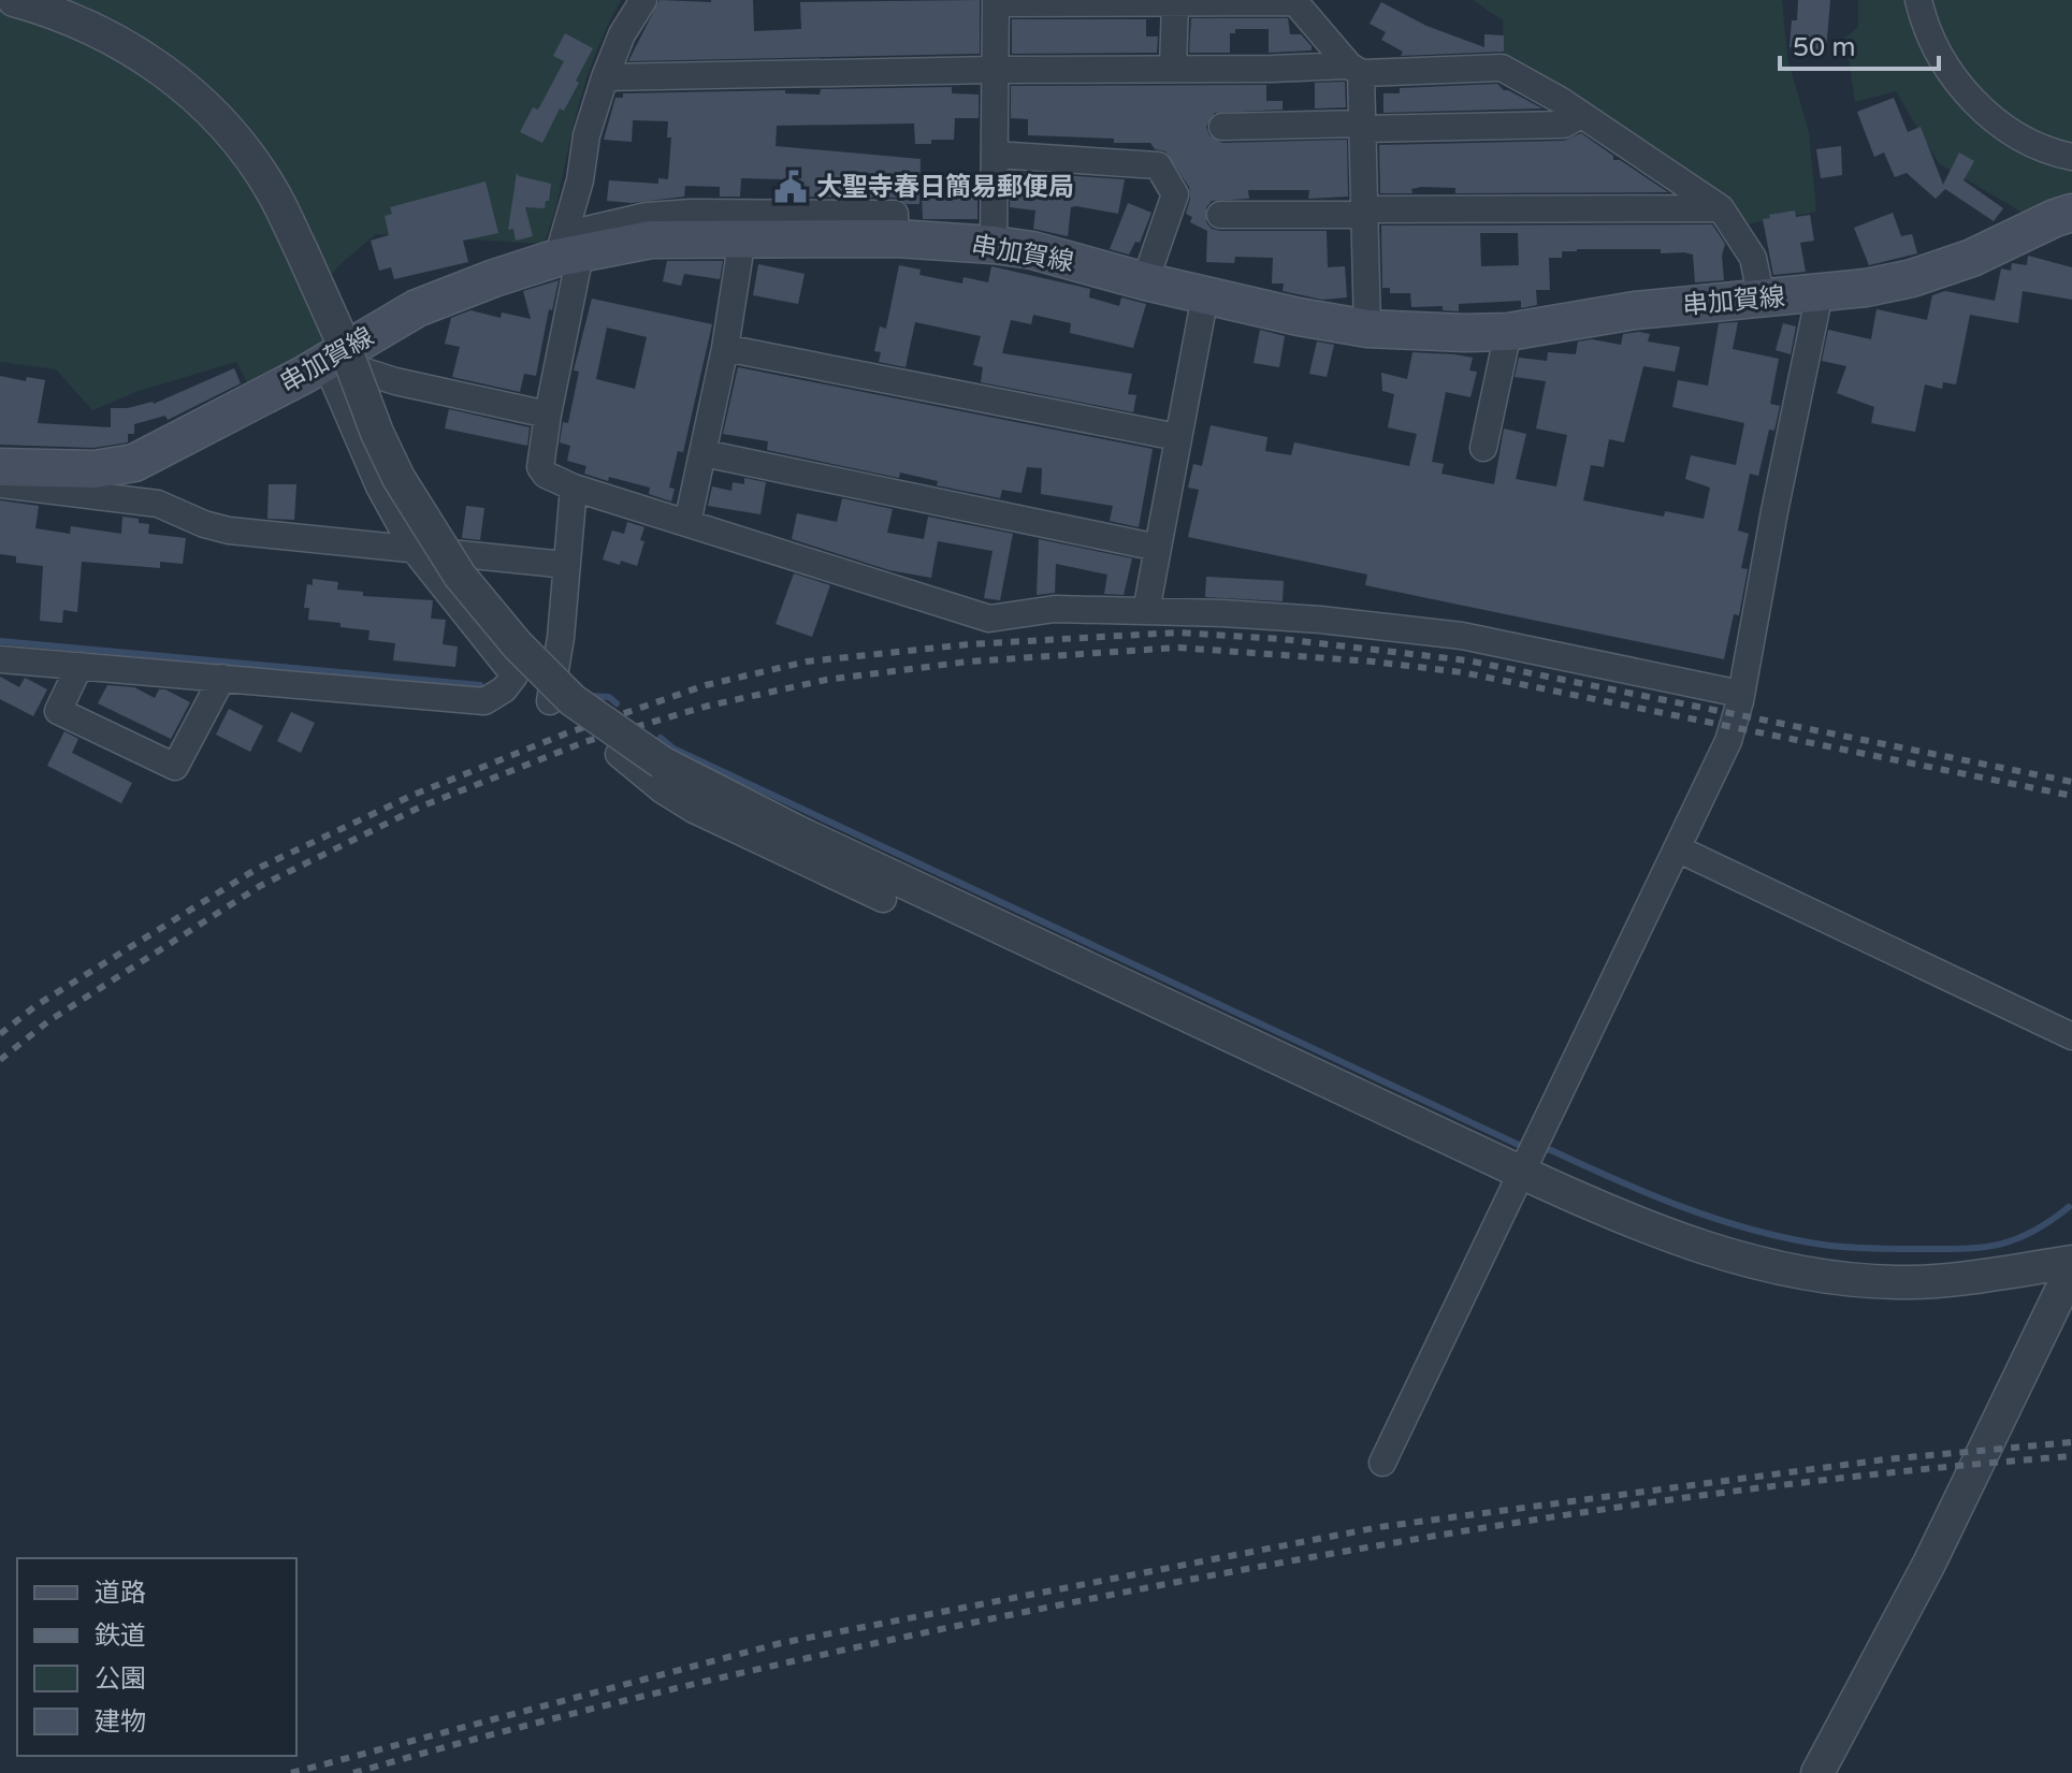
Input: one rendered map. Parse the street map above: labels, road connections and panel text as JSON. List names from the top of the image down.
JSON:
{
  "streets": {
    "main road": ["串加賀線"]
  },
  "places": {
    "public building": ["大聖寺春日簡易郵便局"]
  },
  "legend": [
    "道路",
    "鉄道",
    "公園",
    "建物"
  ],
  "scale_bar": "50 m"
}
